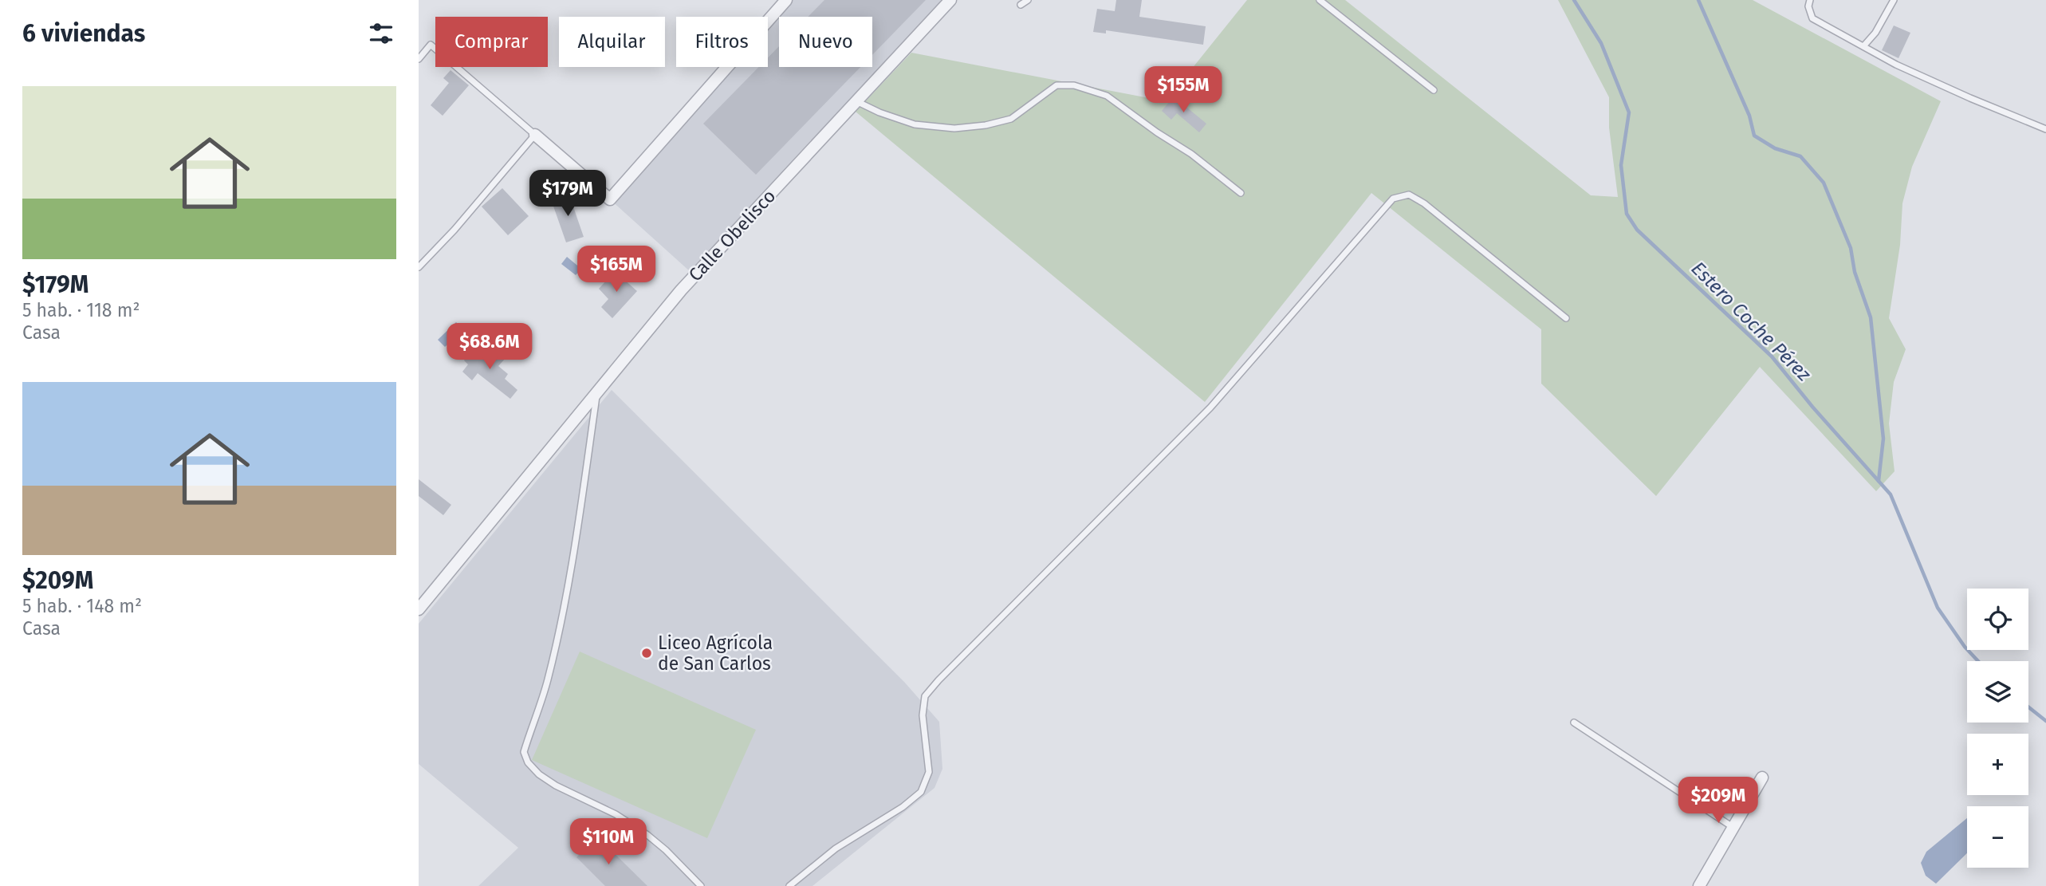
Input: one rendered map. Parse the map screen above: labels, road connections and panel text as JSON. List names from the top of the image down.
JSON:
{
  "streets": {
    "street": ["Calle Obelisco"]
  },
  "water": ["Estero Coche Pérez"],
  "places": ["Liceo Agrícola de San Carlos"],
  "page": {
    "heading": "6 viviendas",
    "chip": [
      "Comprar",
      "Alquilar",
      "Filtros",
      "Nuevo"
    ],
    "price": [
      "$155M",
      "$179M",
      "$165M",
      "$68.6M",
      "$209M",
      "$110M"
    ],
    "list": [
      {
        "name": "$179M",
        "note": "5 hab. · 118 m² · Casa"
      },
      {
        "name": "$209M",
        "note": "5 hab. · 148 m² · Casa"
      }
    ],
    "map_buttons": ["+", "−"]
  }
}
